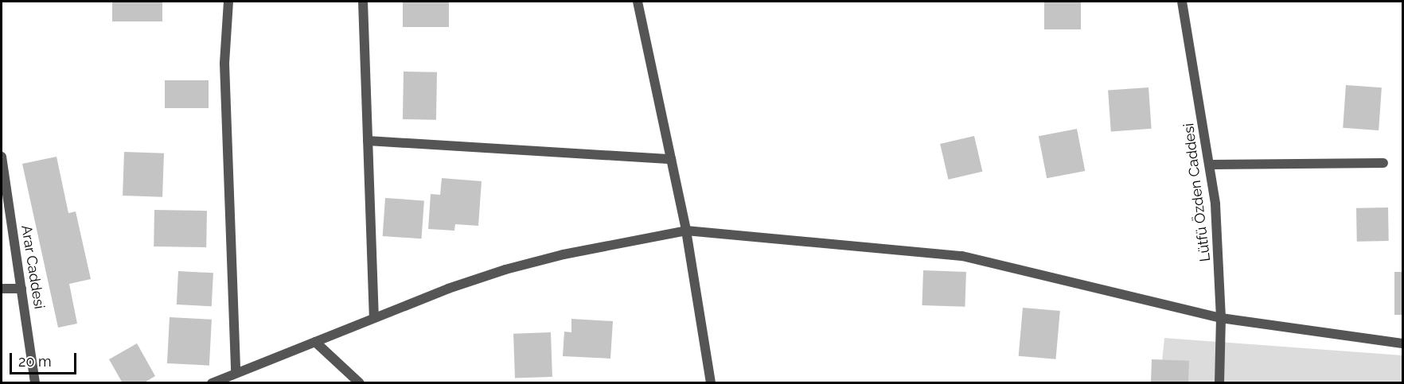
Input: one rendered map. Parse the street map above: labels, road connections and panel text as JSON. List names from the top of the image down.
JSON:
{
  "streets": {
    "street": ["Lütfü Özden Caddesi", "Arar Caddesi"]
  },
  "scale_bar": "20 m"
}
